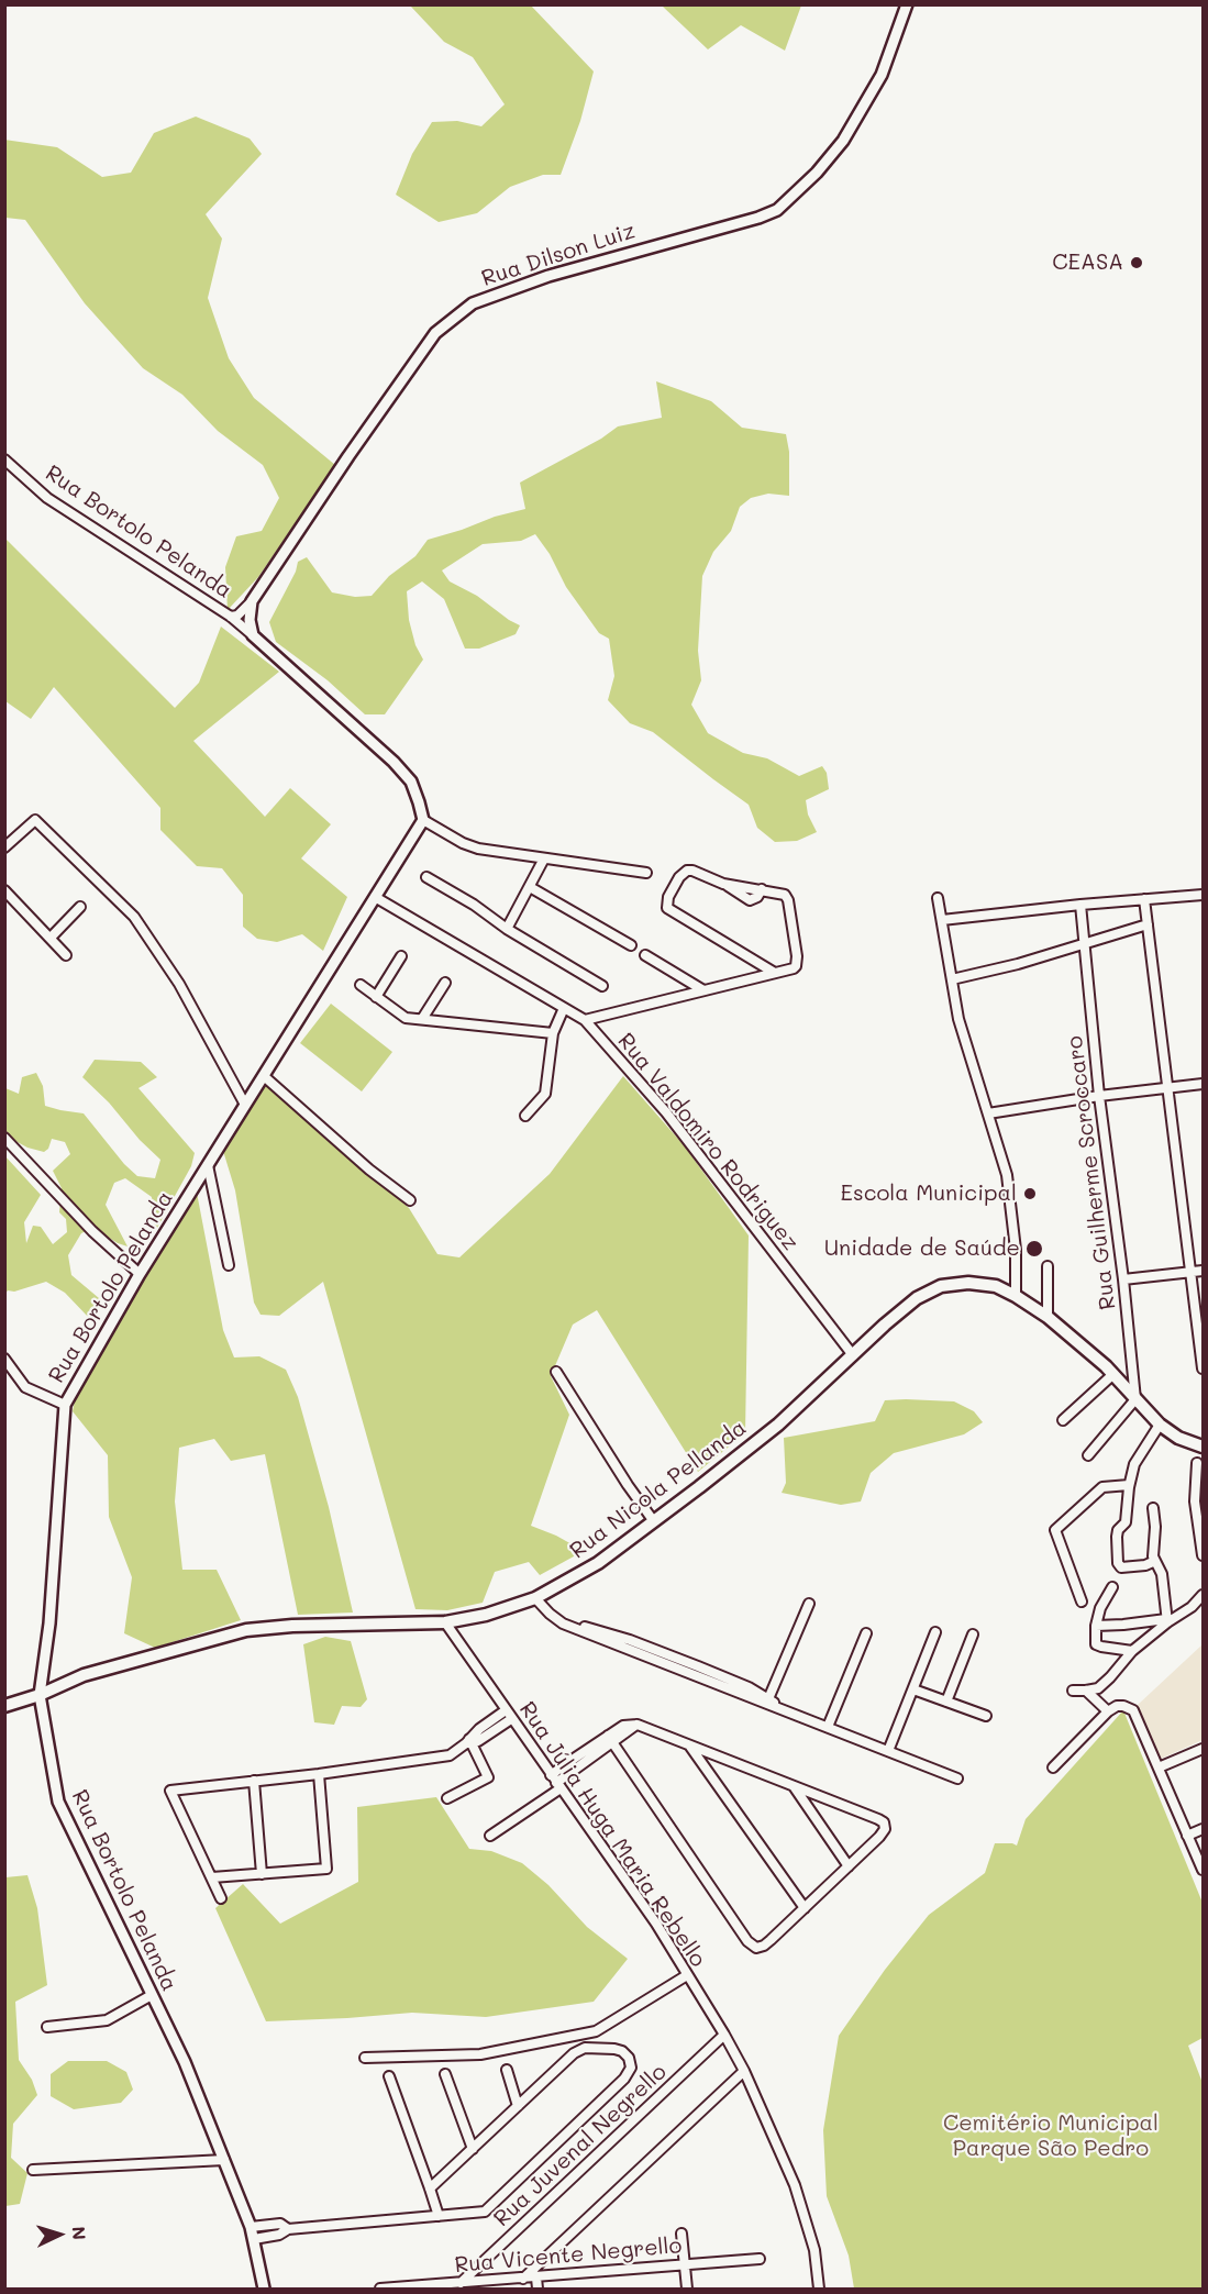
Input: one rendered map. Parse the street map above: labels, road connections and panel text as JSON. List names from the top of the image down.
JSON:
{
  "streets": {
    "main road": ["Rua Nicola Pellanda"],
    "street": [
      "Rua Dilson Luiz",
      "Rua Bortolo Pelanda",
      "Rua Valdomiro Rodriguez",
      "Rua Guilherme Scroccaro",
      "Rua Júlia Huga Maria Rebello",
      "Rua Juvenal Negrello",
      "Rua Vicente Negrello"
    ]
  },
  "crossings": [
    ["Rua Dilson Luiz", "Rua Bortolo Pelanda"],
    ["Rua Bortolo Pelanda", "Rua Valdomiro Rodriguez"],
    ["Rua Bortolo Pelanda", "Rua Nicola Pellanda"],
    ["Rua Valdomiro Rodriguez", "Rua Nicola Pellanda"],
    ["Rua Guilherme Scroccaro", "Rua Nicola Pellanda"],
    ["Rua Nicola Pellanda", "Rua Júlia Huga Maria Rebello"],
    ["Rua Júlia Huga Maria Rebello", "Rua Juvenal Negrello"],
    ["Rua Juvenal Negrello", "Rua Vicente Negrello"]
  ],
  "parks": ["Cemitério Municipal Parque São Pedro"],
  "places": ["CEASA", "Escola Municipal", "Unidade de Saúde"],
  "north": "right"
}
